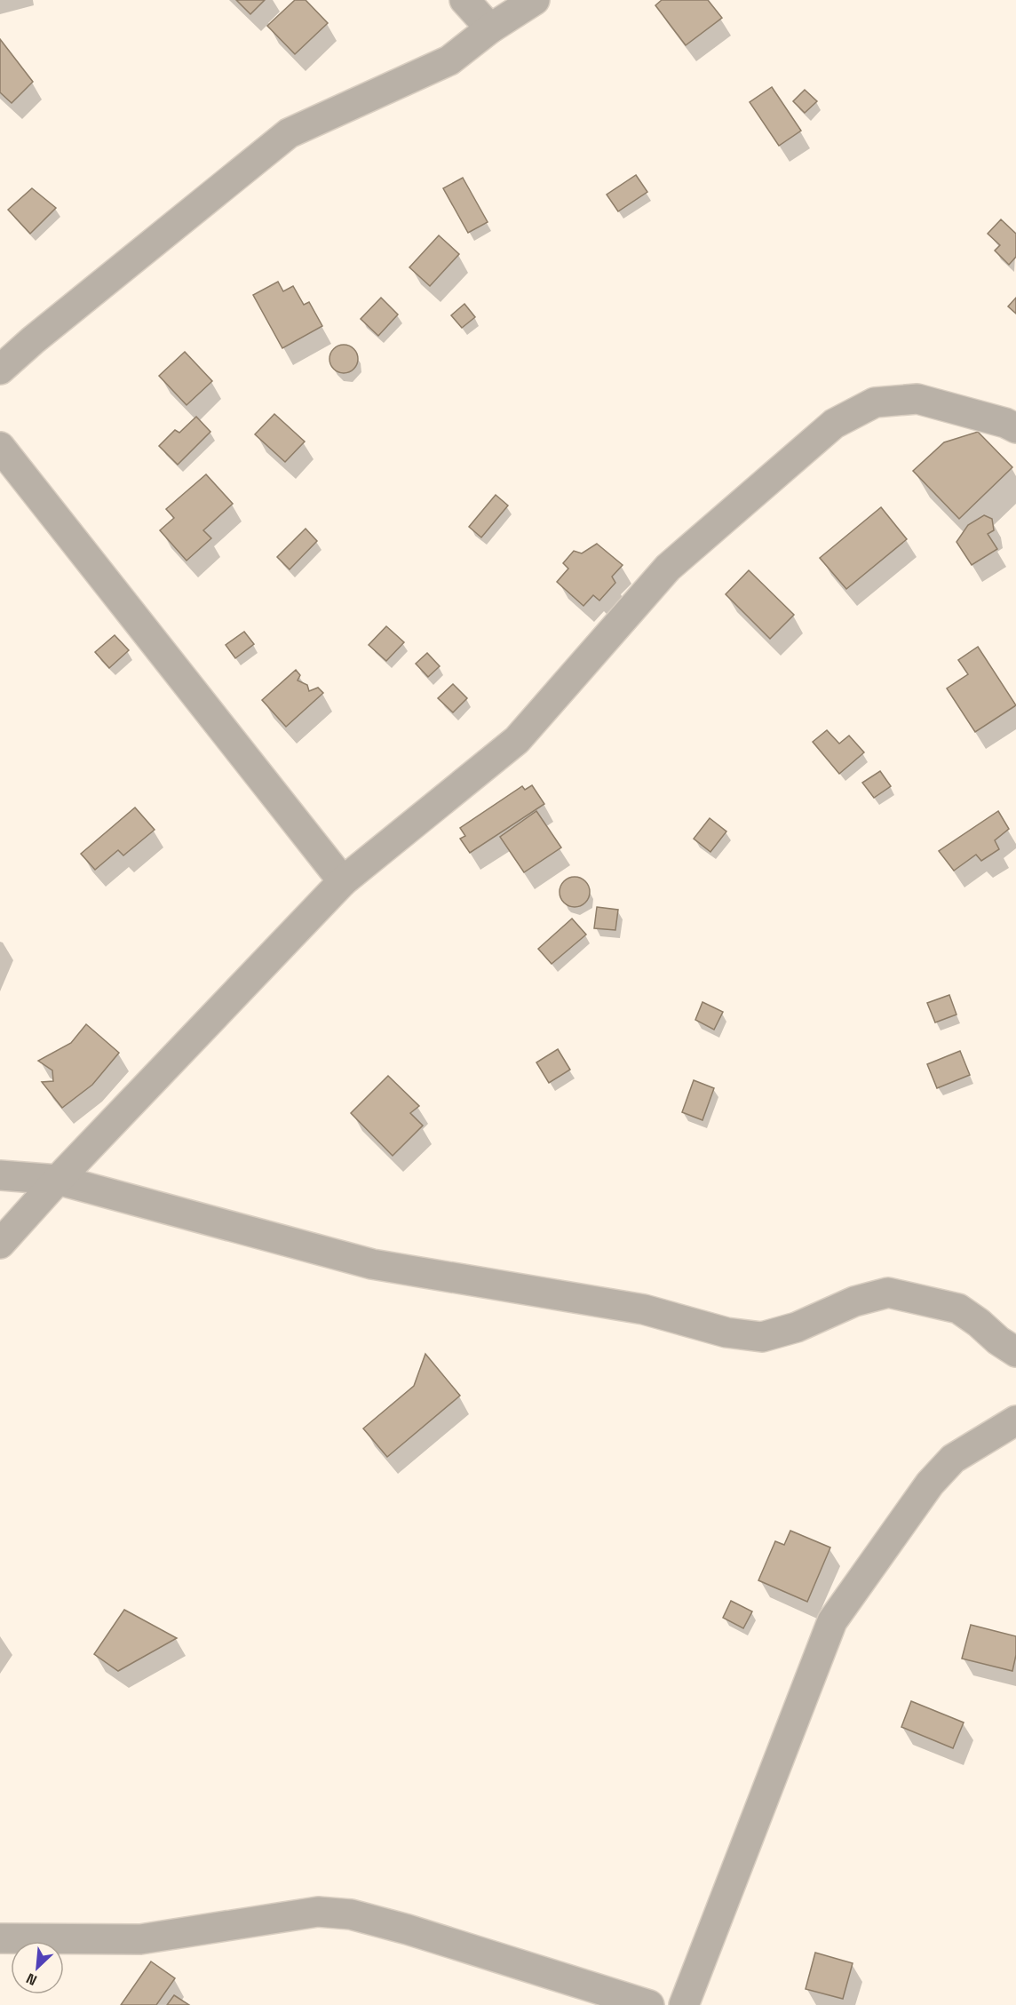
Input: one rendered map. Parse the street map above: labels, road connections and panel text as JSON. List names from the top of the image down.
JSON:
{
  "north": "bottom left"
}
